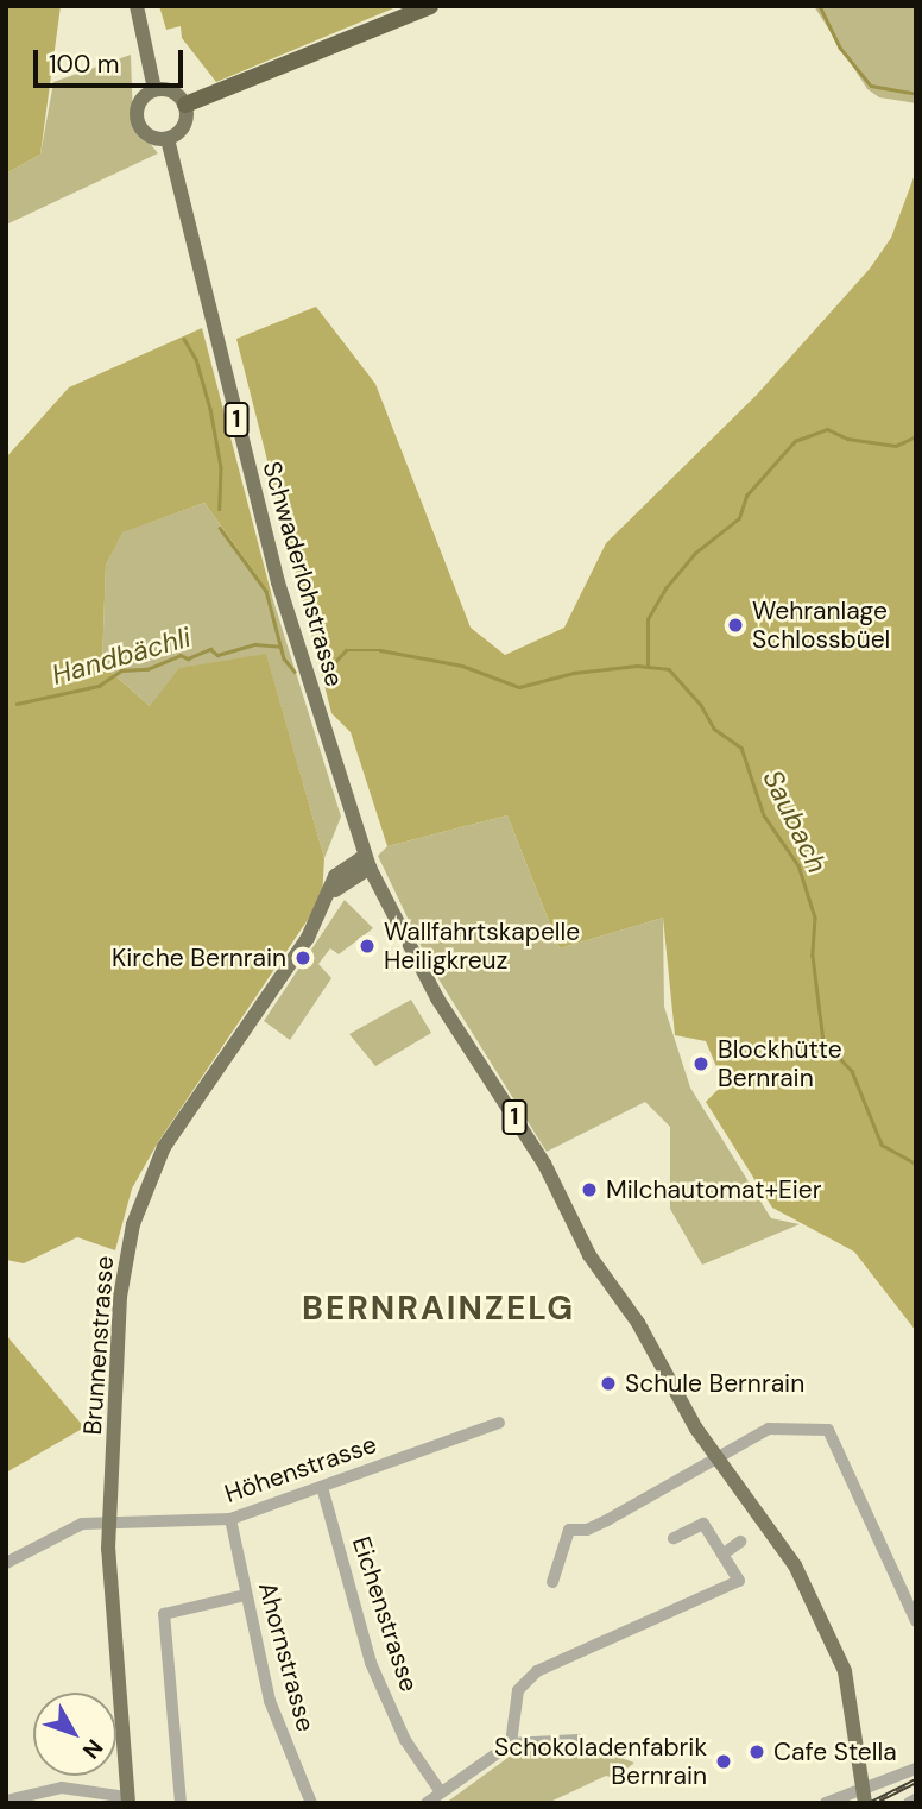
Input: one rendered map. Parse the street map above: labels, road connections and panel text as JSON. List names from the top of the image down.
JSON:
{
  "streets": {
    "main road": ["1", "Schwaderlohstrasse", "Brunnenstrasse"],
    "street": ["Höhenstrasse", "Eichenstrasse", "Ahornstrasse"]
  },
  "crossings": [
    ["1", "Schwaderlohstrasse"],
    ["1", "Brunnenstrasse"],
    ["Schwaderlohstrasse", "Brunnenstrasse"],
    ["Brunnenstrasse", "Höhenstrasse"],
    ["Höhenstrasse", "Eichenstrasse"],
    ["Höhenstrasse", "Ahornstrasse"]
  ],
  "districts": ["BERNRAINZELG"],
  "water": ["Handbächli", "Saubach"],
  "places": [
    "Wehranlage Schlossbüel",
    "Wallfahrtskapelle Heiligkreuz",
    "Kirche Bernrain",
    "Blockhütte Bernrain",
    "Milchautomat+Eier",
    "Schule Bernrain",
    "Cafe Stella",
    "Schokoladenfabrik Bernrain"
  ],
  "scale_bar": "100 m",
  "north": "bottom right"
}
